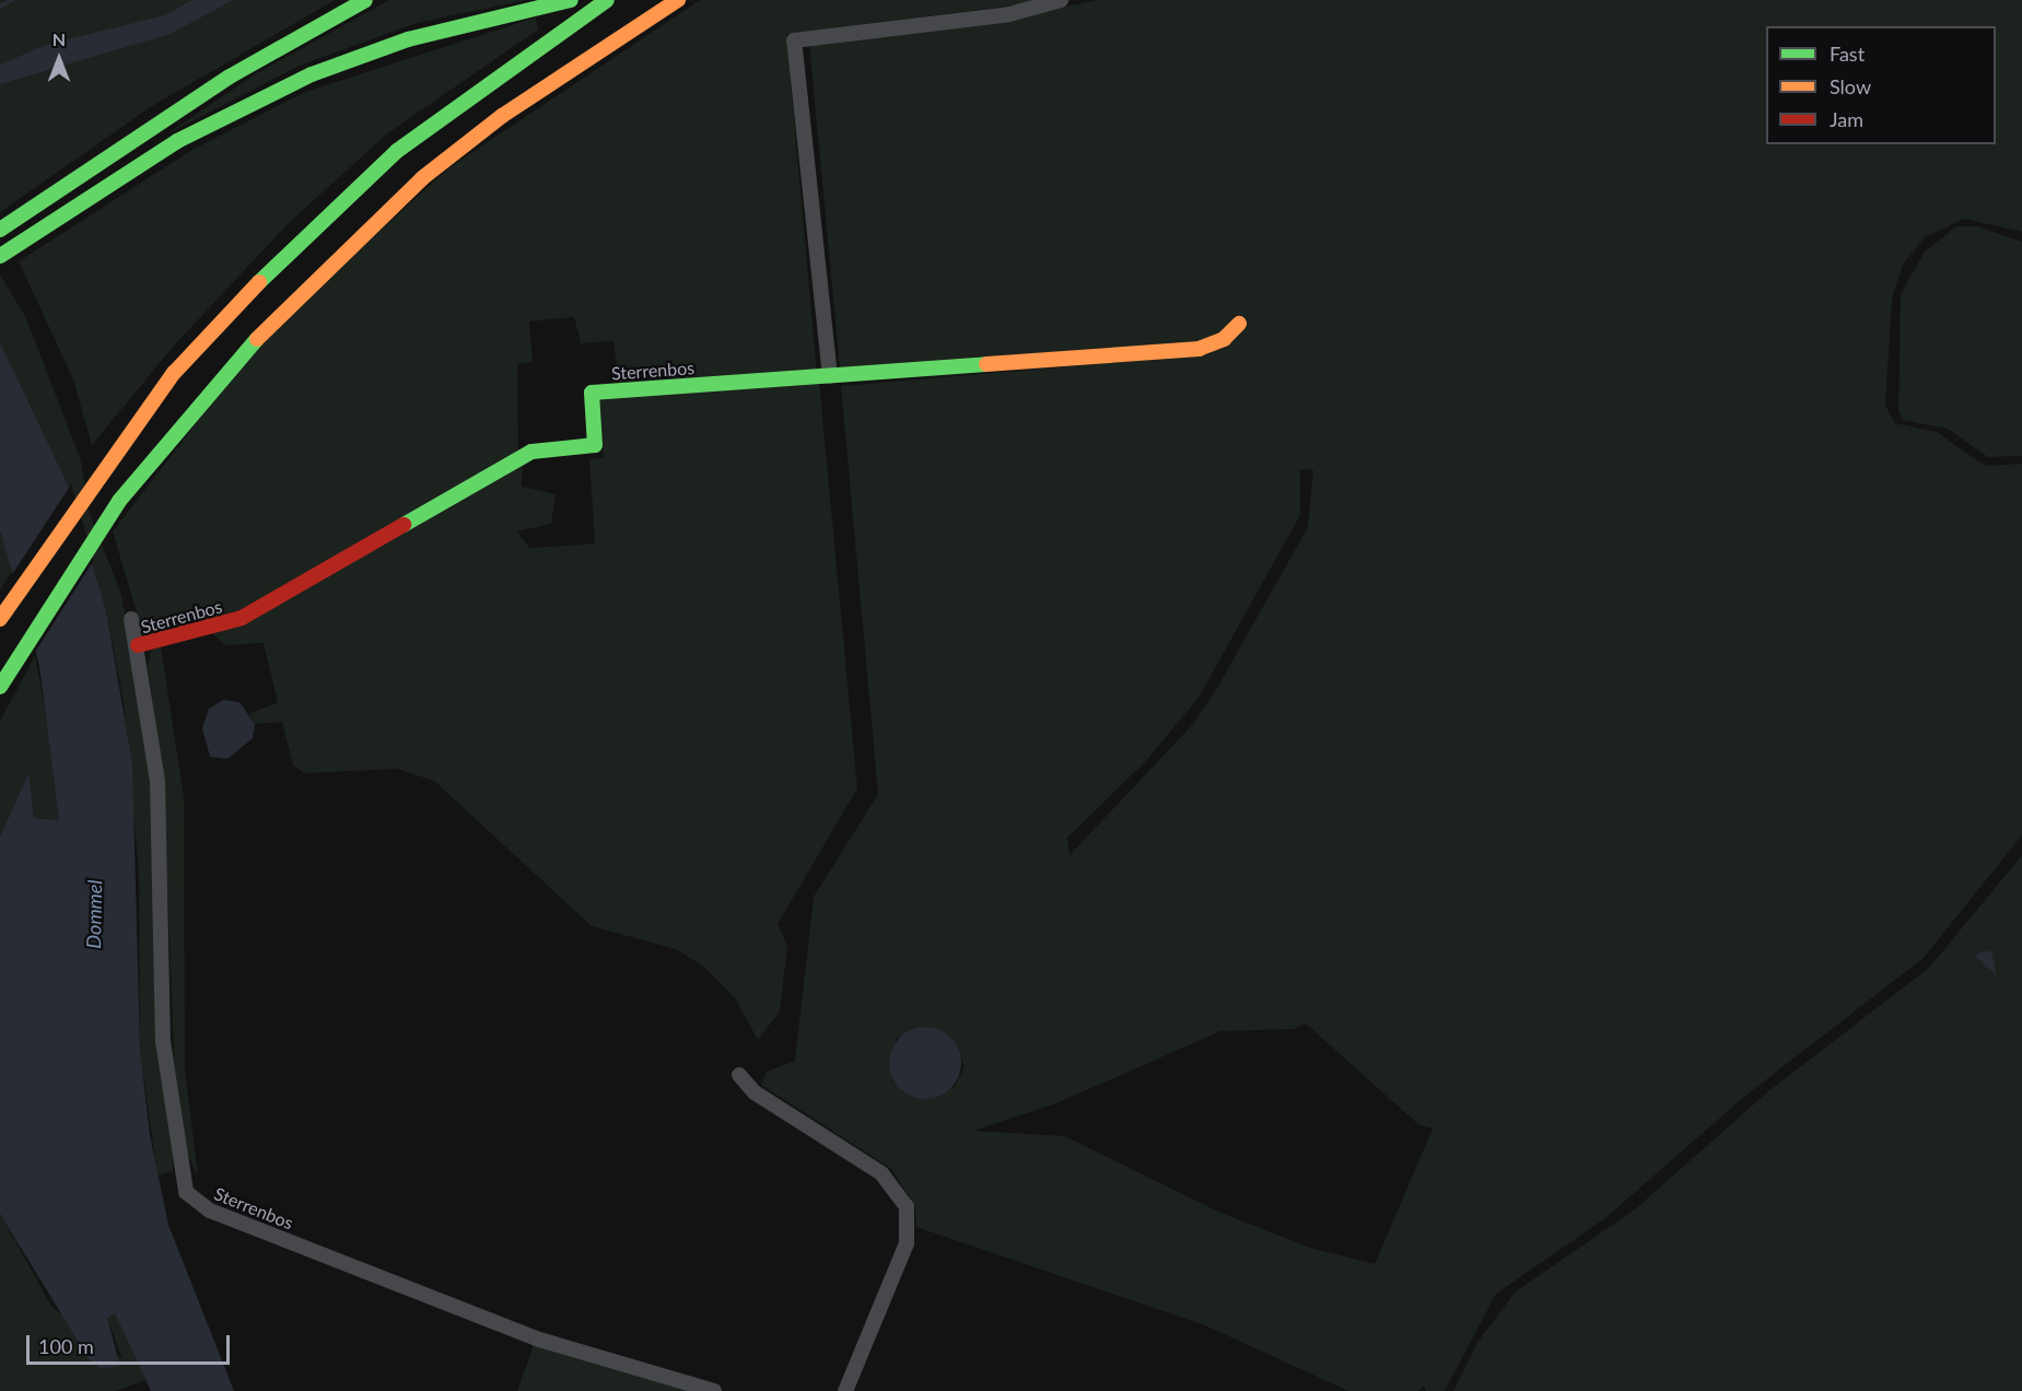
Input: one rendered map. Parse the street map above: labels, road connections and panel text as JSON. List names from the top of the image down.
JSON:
{
  "streets": {
    "main road": ["Sterrenbos"]
  },
  "water": ["Dommel"],
  "legend": ["Fast", "Slow", "Jam"],
  "scale_bar": "100 m",
  "north": "top"
}
